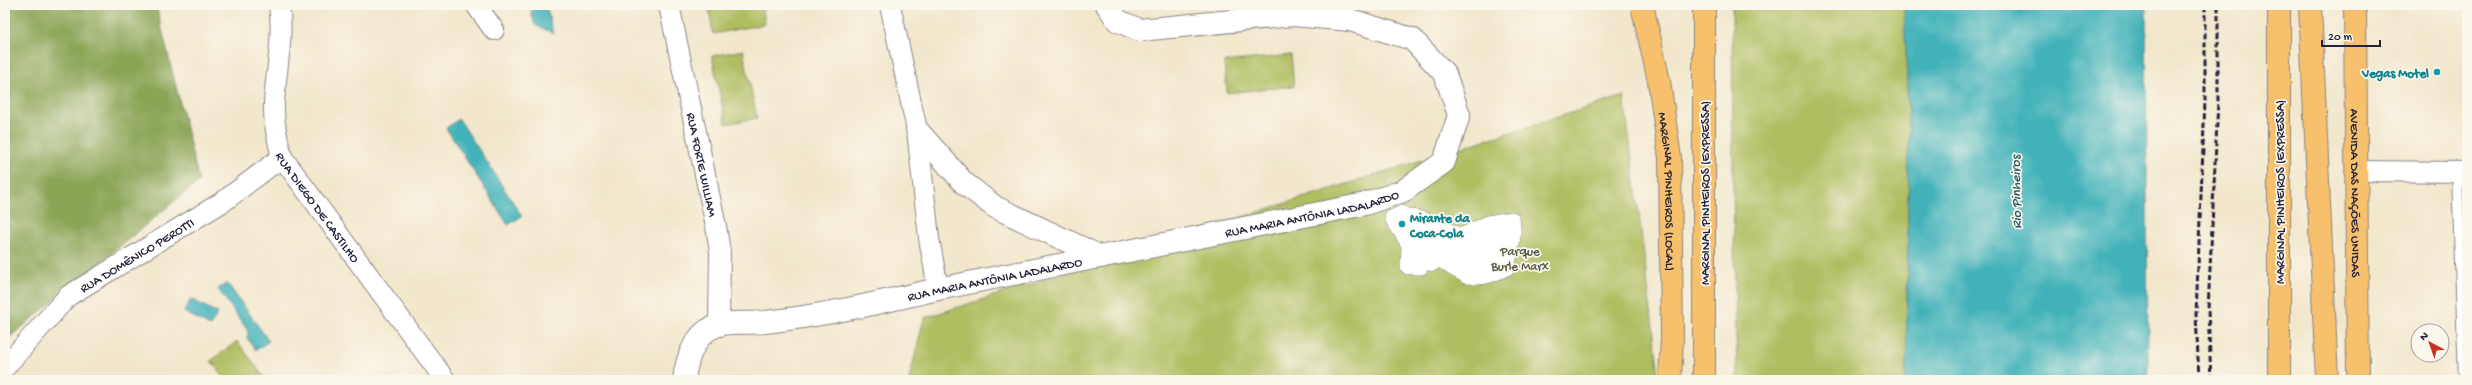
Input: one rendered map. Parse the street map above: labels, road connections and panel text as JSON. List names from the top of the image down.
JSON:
{
  "streets": {
    "main road": ["MARGINAL PINHEIROS (LOCAL)", "MARGINAL PINHEIROS (EXPRESSA)", "AVENIDA DAS NAÇÕES UNIDAS"],
    "street": [
      "RUA FORTE WILLIAM",
      "RUA DIEGO DE CASTILHO",
      "RUA MARIA ANTÔNIA LADALARDO",
      "RUA DOMÊNICO PEROTTI"
    ]
  },
  "crossings": [
    ["RUA FORTE WILLIAM", "RUA MARIA ANTÔNIA LADALARDO"],
    ["RUA DIEGO DE CASTILHO", "RUA DOMÊNICO PEROTTI"]
  ],
  "water": ["Rio Pinheiros"],
  "parks": ["Parque Burle Marx"],
  "places": ["Vegas Motel", "Mirante da Coca-Cola"],
  "scale_bar": "20 m",
  "north": "top left"
}
